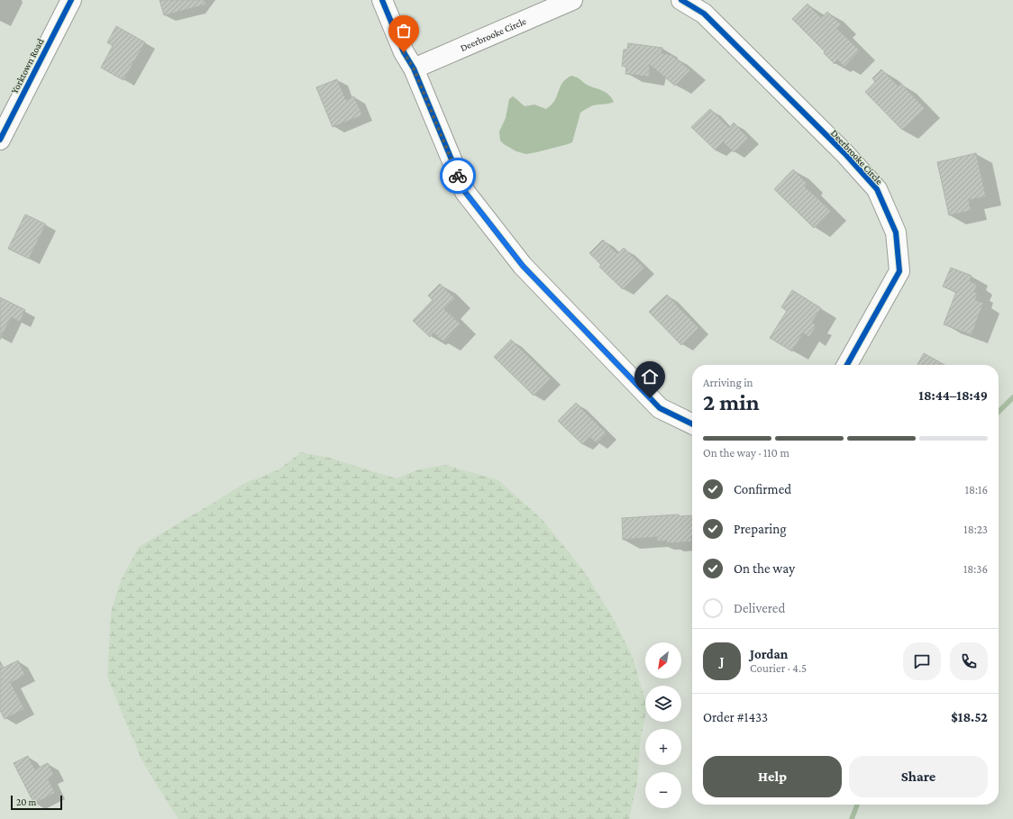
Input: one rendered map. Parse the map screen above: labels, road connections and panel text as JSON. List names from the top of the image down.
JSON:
{
  "streets": {
    "street": ["Deerbrooke Circle", "Yorktown Road"]
  },
  "scale_bar": "20 m",
  "north": "bottom left",
  "page": {
    "heading": ["2 min", "Arriving in", "18:44–18:49"],
    "panel": [
      "Jordan",
      "Courier · 4.5",
      "Order #1433",
      "$18.52"
    ],
    "bar": "On the way · 110 m",
    "list": [
      ["Confirmed", "18:16"],
      ["Preparing", "18:23"],
      ["On the way", "18:36"],
      "Delivered"
    ],
    "map_buttons": ["+", "−"],
    "round": "J",
    "buttons": ["Help", "Share"],
    "scale": "20 m"
  }
}
